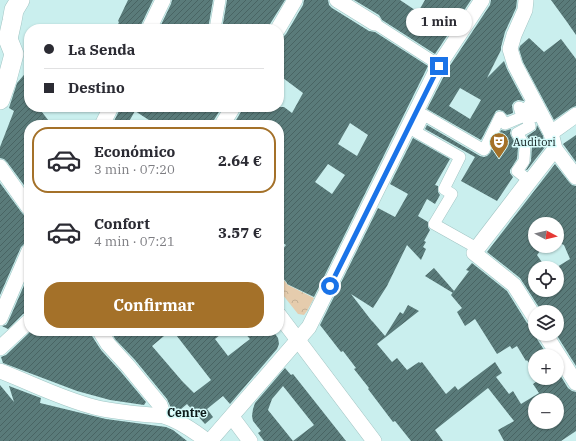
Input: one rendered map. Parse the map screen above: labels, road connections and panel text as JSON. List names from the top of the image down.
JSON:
{
  "districts": ["Centre"],
  "places": {
    "theatre": ["Auditori"]
  },
  "north": "right",
  "page": {
    "bubble": "1 min",
    "banner": ["La Senda", "Destino"],
    "list": [
      {
        "name": "Económico",
        "note": "3 min · 07:20",
        "value": "2.64 €"
      },
      {
        "name": "Confort",
        "note": "4 min · 07:21",
        "value": "3.57 €"
      }
    ],
    "map_buttons": ["+", "−"],
    "buttons": "Confirmar"
  }
}
